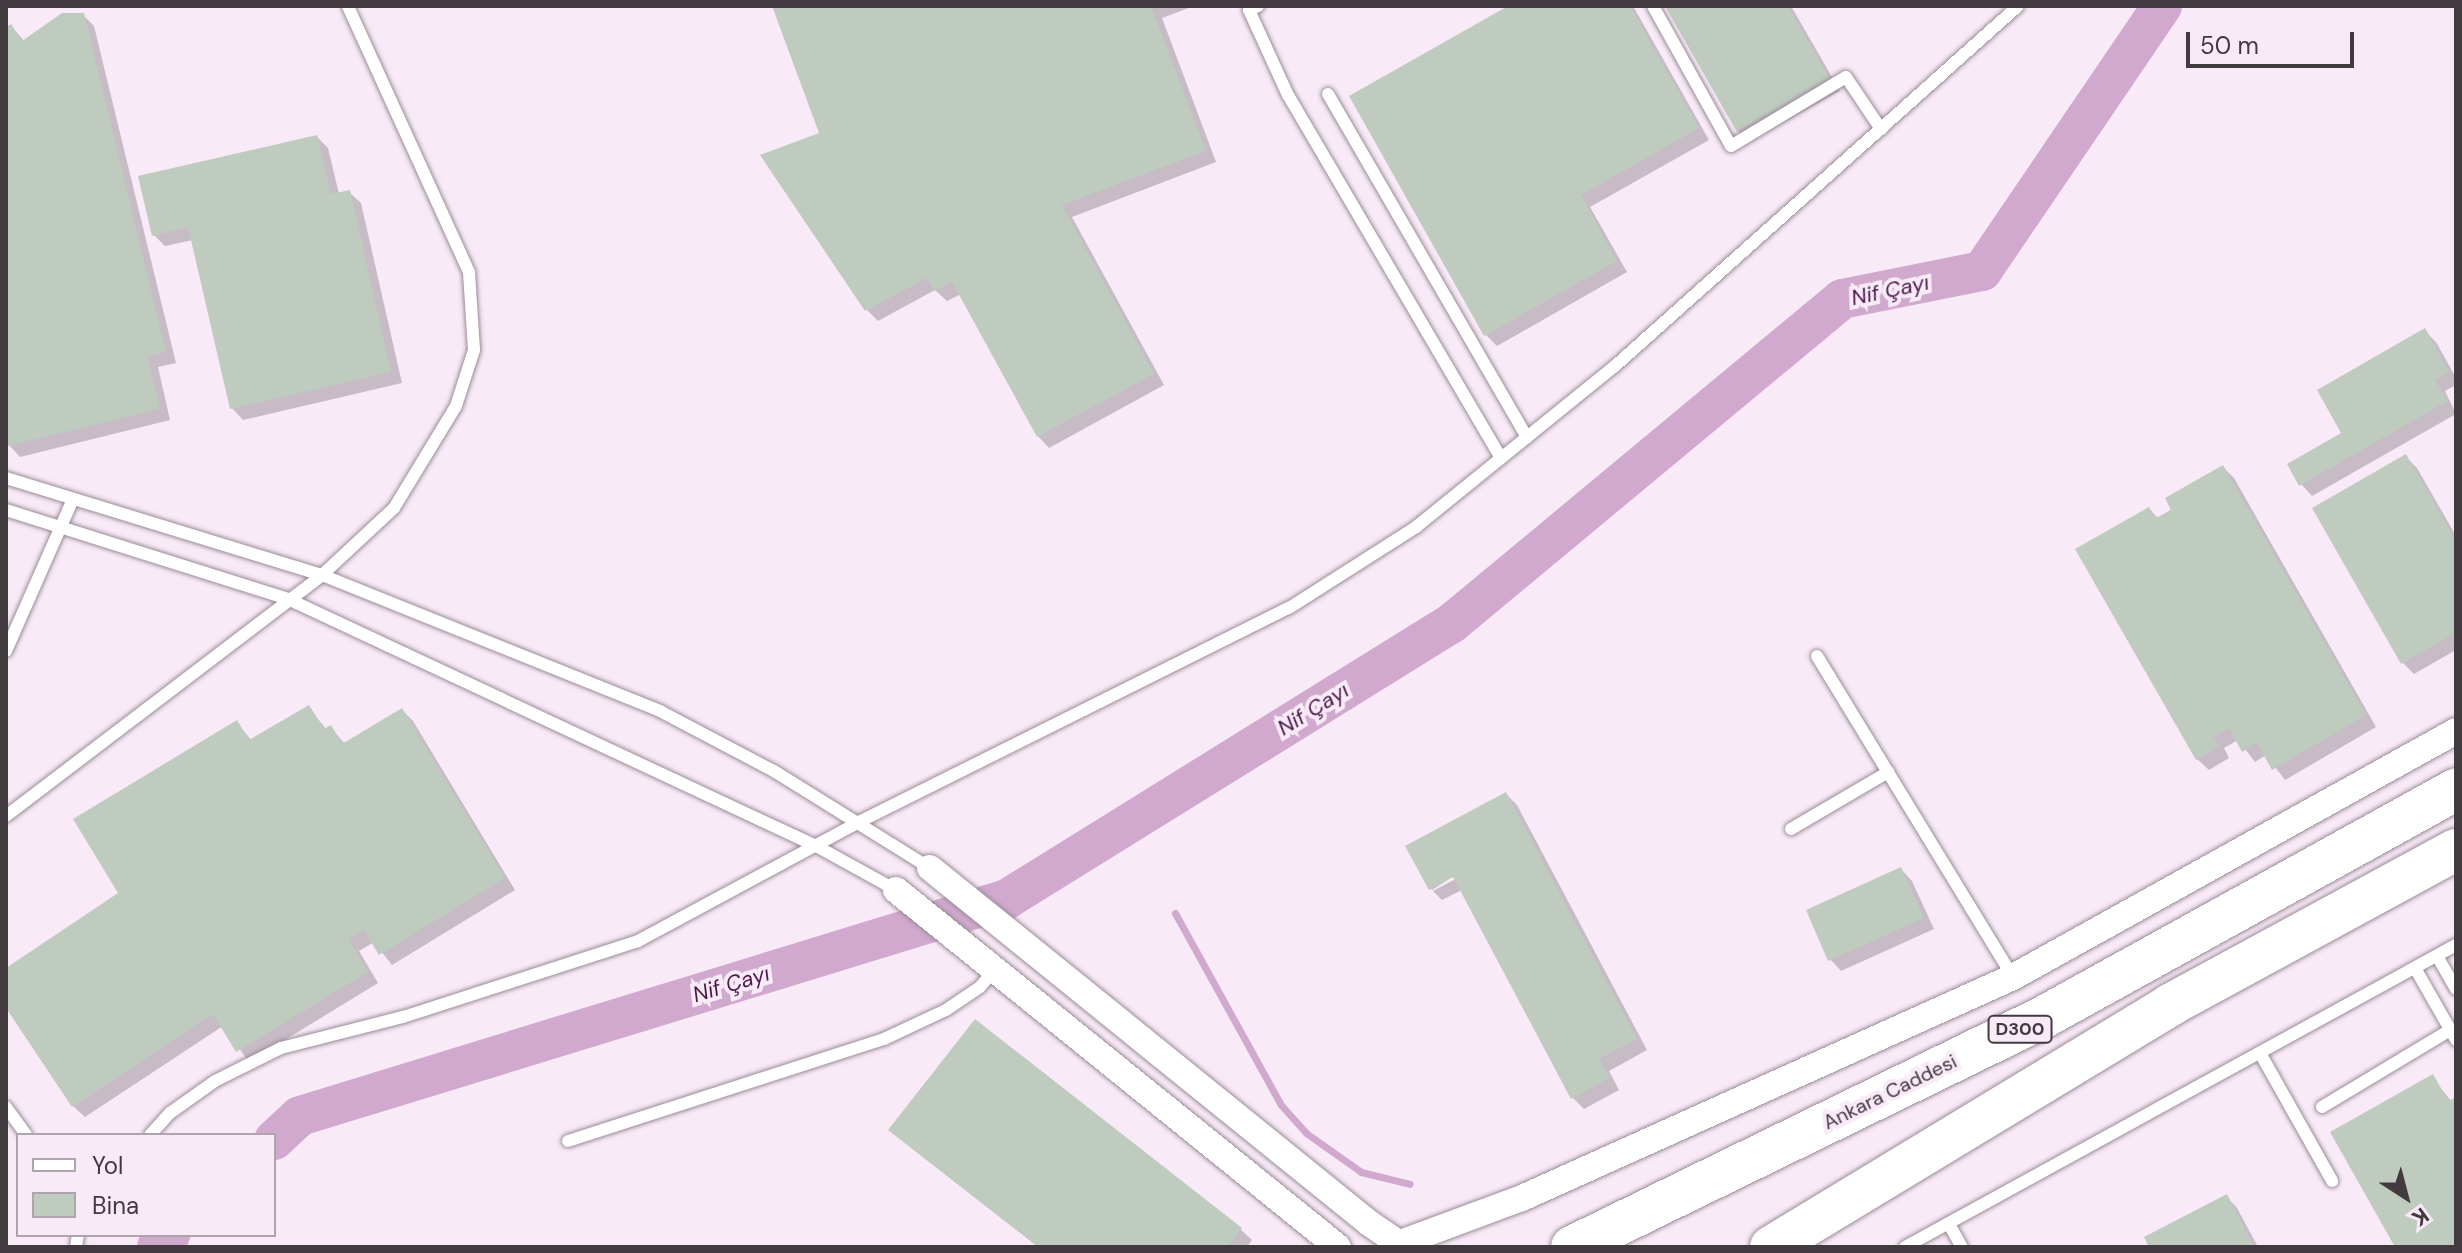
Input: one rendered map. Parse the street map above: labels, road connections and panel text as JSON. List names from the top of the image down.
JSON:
{
  "streets": {
    "highway": ["D300", "Ankara Caddesi"]
  },
  "water": ["Nif Çayı"],
  "legend": ["Yol", "Bina"],
  "scale_bar": "50 m",
  "north": "bottom right"
}
